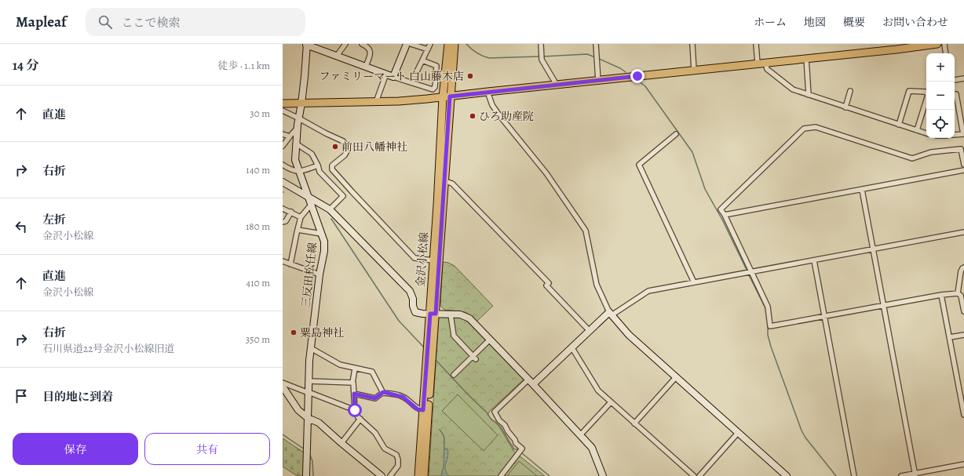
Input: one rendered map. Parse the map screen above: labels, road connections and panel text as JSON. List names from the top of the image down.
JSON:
{
  "streets": {
    "main road": ["金沢小松線"],
    "street": ["三反田松任線"]
  },
  "places": [
    "ファミリーマート 白山藤木店",
    "ひろ助産院",
    "前田八幡神社",
    "粟島神社"
  ],
  "page": {
    "header": "Mapleaf",
    "search": "ここで検索",
    "nav": [
      "ホーム",
      "地図",
      "概要",
      "お問い合わせ"
    ],
    "heading": ["14 分", "徒歩 · 1.1 km"],
    "map_buttons": ["+", "−"],
    "list": [
      ["直進", "30 m"],
      ["右折", "140 m"],
      ["左折", "金沢小松線", "180 m"],
      ["直進", "金沢小松線", "410 m"],
      ["右折", "石川県道22号金沢小松線旧道", "350 m"],
      "目的地に到着"
    ],
    "buttons": ["保存", "共有"]
  }
}
